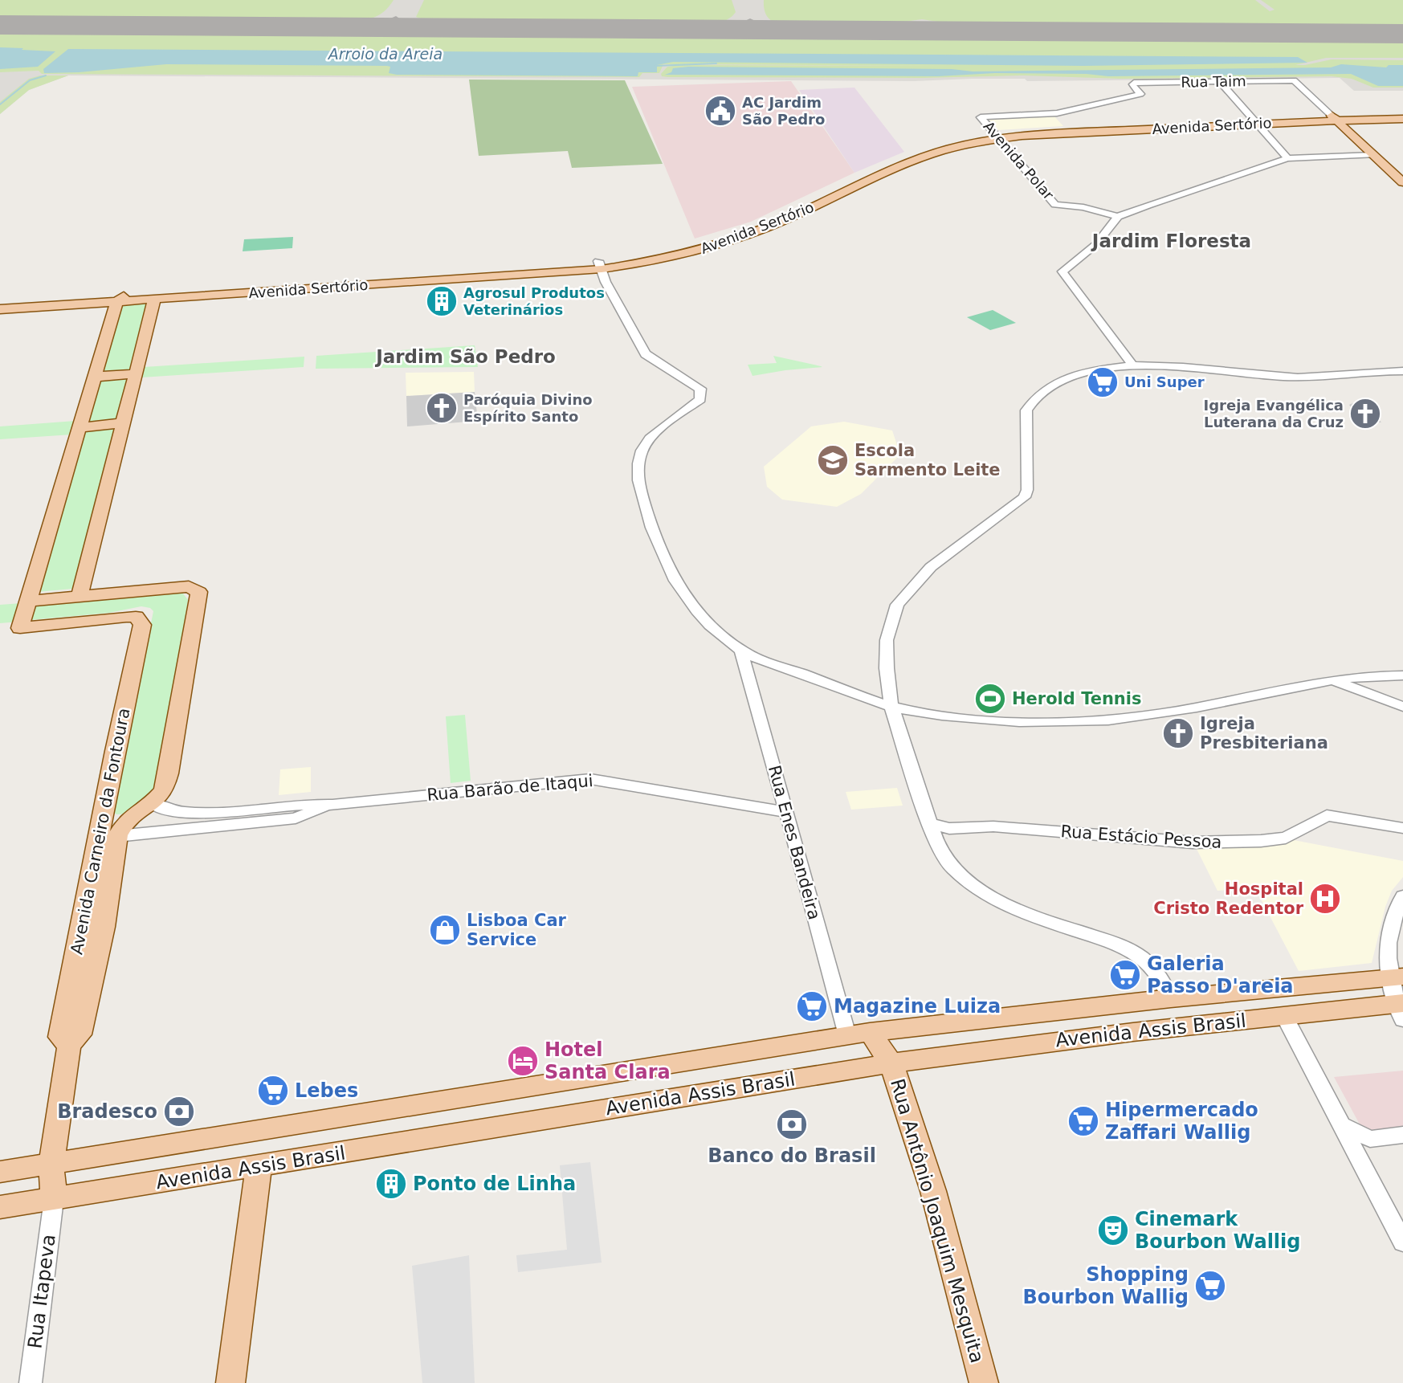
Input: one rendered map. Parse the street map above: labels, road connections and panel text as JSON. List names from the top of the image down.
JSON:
{
  "streets": {
    "main road": [
      "Avenida Sertório",
      "Avenida Carneiro da Fontoura",
      "Avenida Assis Brasil",
      "Rua Antônio Joaquim Mesquita"
    ],
    "street": [
      "Rua Taim",
      "Avenida Polar",
      "Rua Barão de Itaqui",
      "Rua Estácio Pessoa",
      "Rua Enes Bandeira",
      "Rua Itapeva"
    ]
  },
  "crossings": [
    ["Rua Taim", "Avenida Sertório"],
    ["Rua Taim", "Avenida Polar"],
    ["Avenida Sertório", "Avenida Polar"],
    ["Rua Barão de Itaqui", "Avenida Carneiro da Fontoura"],
    ["Rua Barão de Itaqui", "Rua Enes Bandeira"],
    ["Avenida Carneiro da Fontoura", "Avenida Assis Brasil"],
    ["Avenida Carneiro da Fontoura", "Rua Itapeva"],
    ["Rua Enes Bandeira", "Avenida Assis Brasil"],
    ["Rua Enes Bandeira", "Rua Antônio Joaquim Mesquita"],
    ["Avenida Assis Brasil", "Rua Antônio Joaquim Mesquita"],
    ["Avenida Assis Brasil", "Rua Itapeva"]
  ],
  "districts": ["Jardim Floresta", "Jardim São Pedro"],
  "water": ["Arroio da Areia"],
  "places": {
    "public building": ["AC Jardim São Pedro"],
    "building": ["Agrosul Produtos Veterinários", "Ponto de Linha"],
    "supermarket": [
      "Uni Super",
      "Galeria Passo D'areia",
      "Magazine Luiza",
      "Lebes",
      "Hipermercado Zaffari Wallig",
      "Shopping Bourbon Wallig"
    ],
    "church": ["Paróquia Divino Espírito Santo", "Igreja Evangélica Luterana da Cruz", "Igreja Presbiteriana"],
    "school or university": ["Escola Sarmento Leite"],
    "sports": ["Herold Tennis"],
    "hospital": ["Hospital Cristo Redentor"],
    "shop": ["Lisboa Car Service"],
    "hotel": ["Hotel Santa Clara"],
    "bank": ["Bradesco", "Banco do Brasil"],
    "theatre": ["Cinemark Bourbon Wallig"]
  }
}
